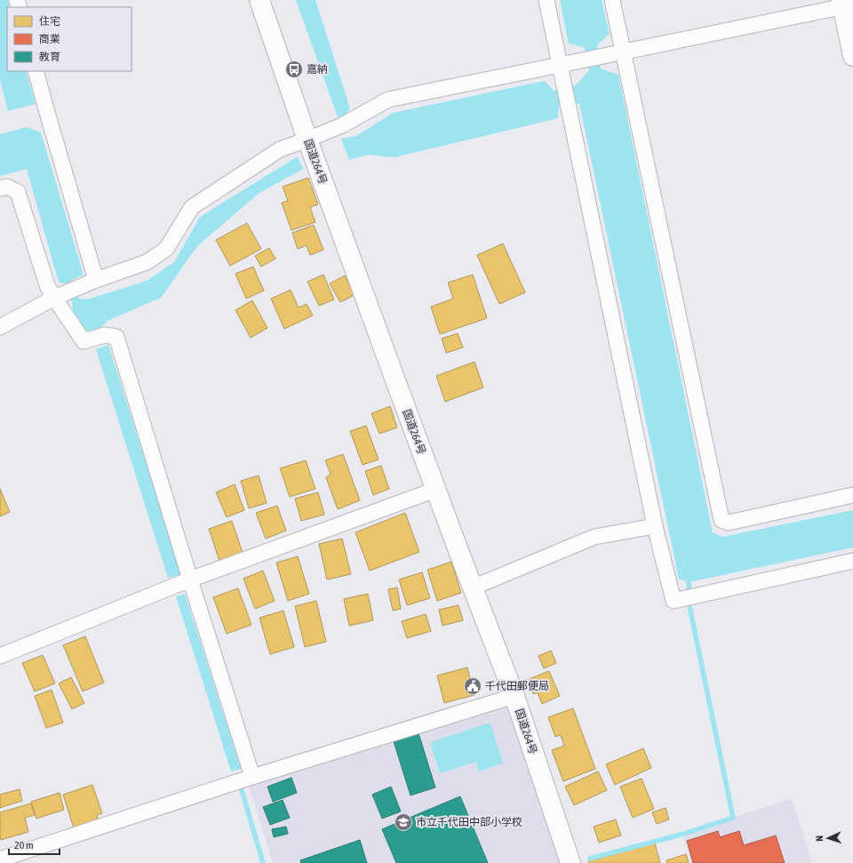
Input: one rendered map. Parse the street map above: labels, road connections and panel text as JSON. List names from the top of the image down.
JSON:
{
  "streets": {
    "main road": ["国道264号"]
  },
  "places": {
    "bus stop": ["嘉納"],
    "public building": ["千代田郵便局"],
    "school or university": ["市立千代田中部小学校"]
  },
  "legend": ["住宅", "商業", "教育"],
  "scale_bar": "20 m",
  "north": "left"
}
